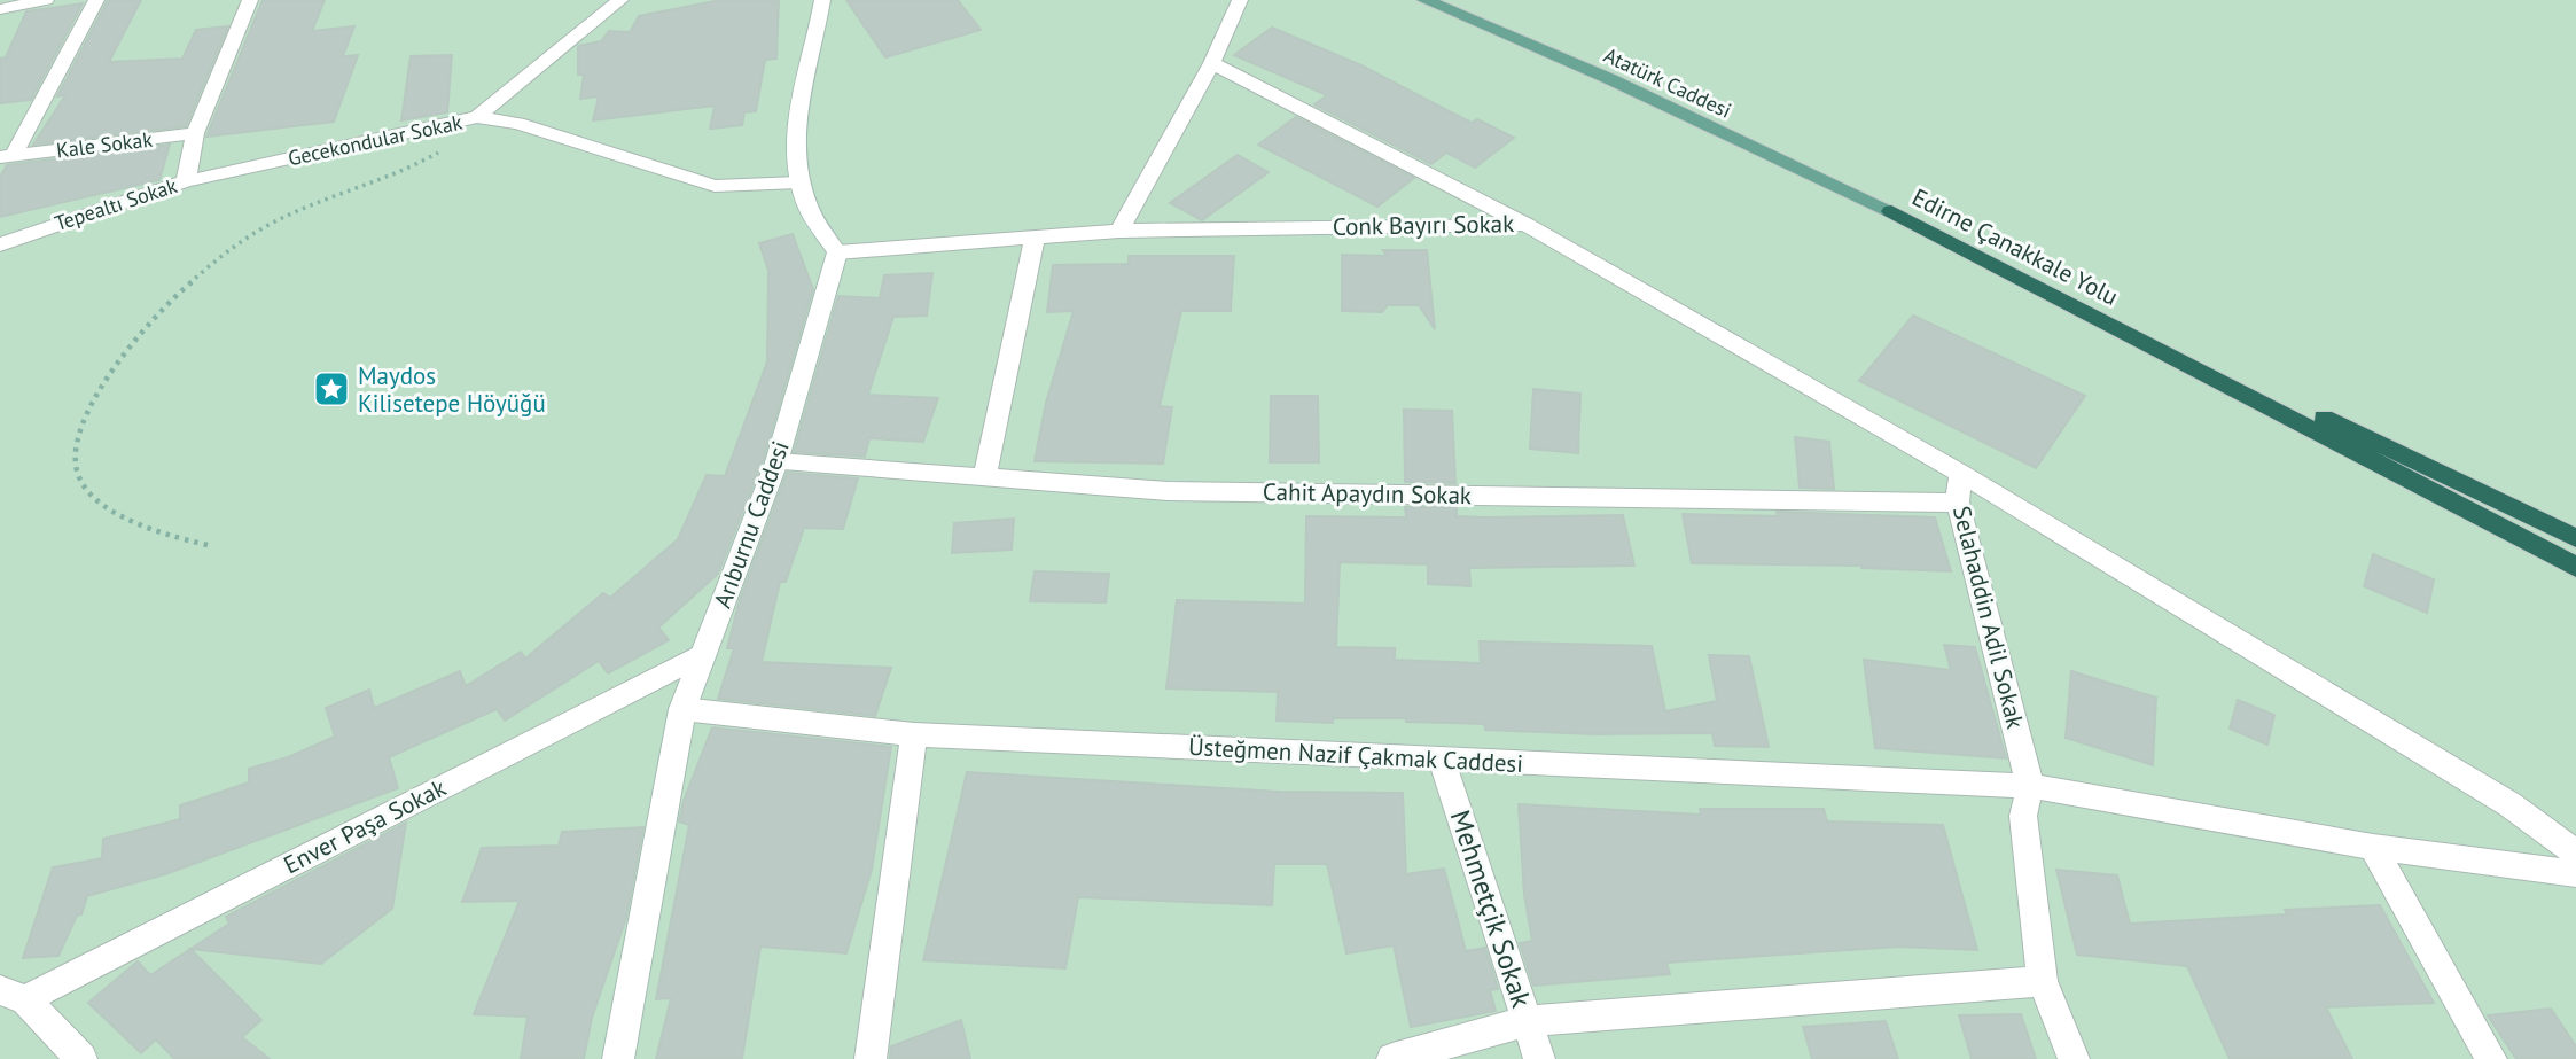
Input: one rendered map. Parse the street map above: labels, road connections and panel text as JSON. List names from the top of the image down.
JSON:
{
  "streets": {
    "highway": ["Edirne Çanakkale Yolu"],
    "main road": ["Atatürk Caddesi"],
    "street": [
      "Gecekondular Sokak",
      "Kale Sokak",
      "Tepealtı Sokak",
      "Conk Bayırı Sokak",
      "Cahit Apaydın Sokak",
      "Arıburnu Caddesi",
      "Selahaddin Adil Sokak",
      "Üsteğmen Nazif Çakmak Caddesi",
      "Enver Paşa Sokak",
      "Mehmetçik Sokak"
    ]
  },
  "crossings": [
    ["Atatürk Caddesi", "Edirne Çanakkale Yolu"],
    ["Gecekondular Sokak", "Tepealtı Sokak"],
    ["Kale Sokak", "Tepealtı Sokak"],
    ["Conk Bayırı Sokak", "Arıburnu Caddesi"],
    ["Conk Bayırı Sokak", "Selahaddin Adil Sokak"],
    ["Cahit Apaydın Sokak", "Arıburnu Caddesi"],
    ["Cahit Apaydın Sokak", "Selahaddin Adil Sokak"],
    ["Arıburnu Caddesi", "Üsteğmen Nazif Çakmak Caddesi"],
    ["Arıburnu Caddesi", "Enver Paşa Sokak"],
    ["Selahaddin Adil Sokak", "Üsteğmen Nazif Çakmak Caddesi"],
    ["Üsteğmen Nazif Çakmak Caddesi", "Mehmetçik Sokak"]
  ],
  "places": {
    "place": ["Maydos Kilisetepe Höyüğü"]
  }
}
